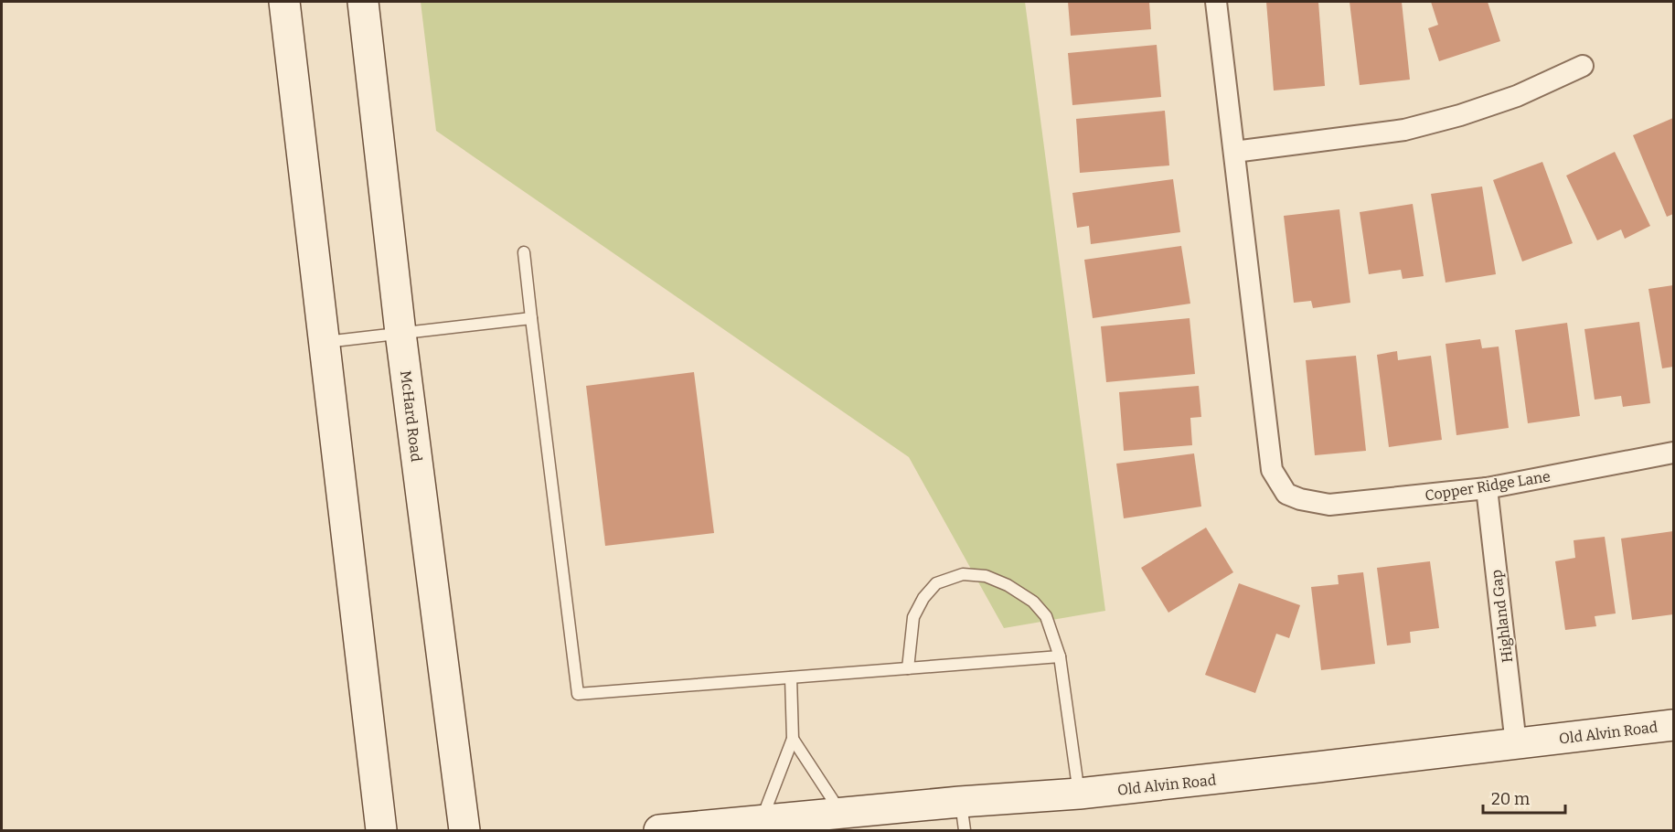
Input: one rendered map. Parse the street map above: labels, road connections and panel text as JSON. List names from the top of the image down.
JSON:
{
  "streets": {
    "main road": ["McHard Road", "Old Alvin Road"],
    "street": ["Copper Ridge Lane", "Highland Gap"]
  },
  "crossings": [
    ["Copper Ridge Lane", "Highland Gap"],
    ["Highland Gap", "Old Alvin Road"]
  ],
  "scale_bar": "20 m"
}
